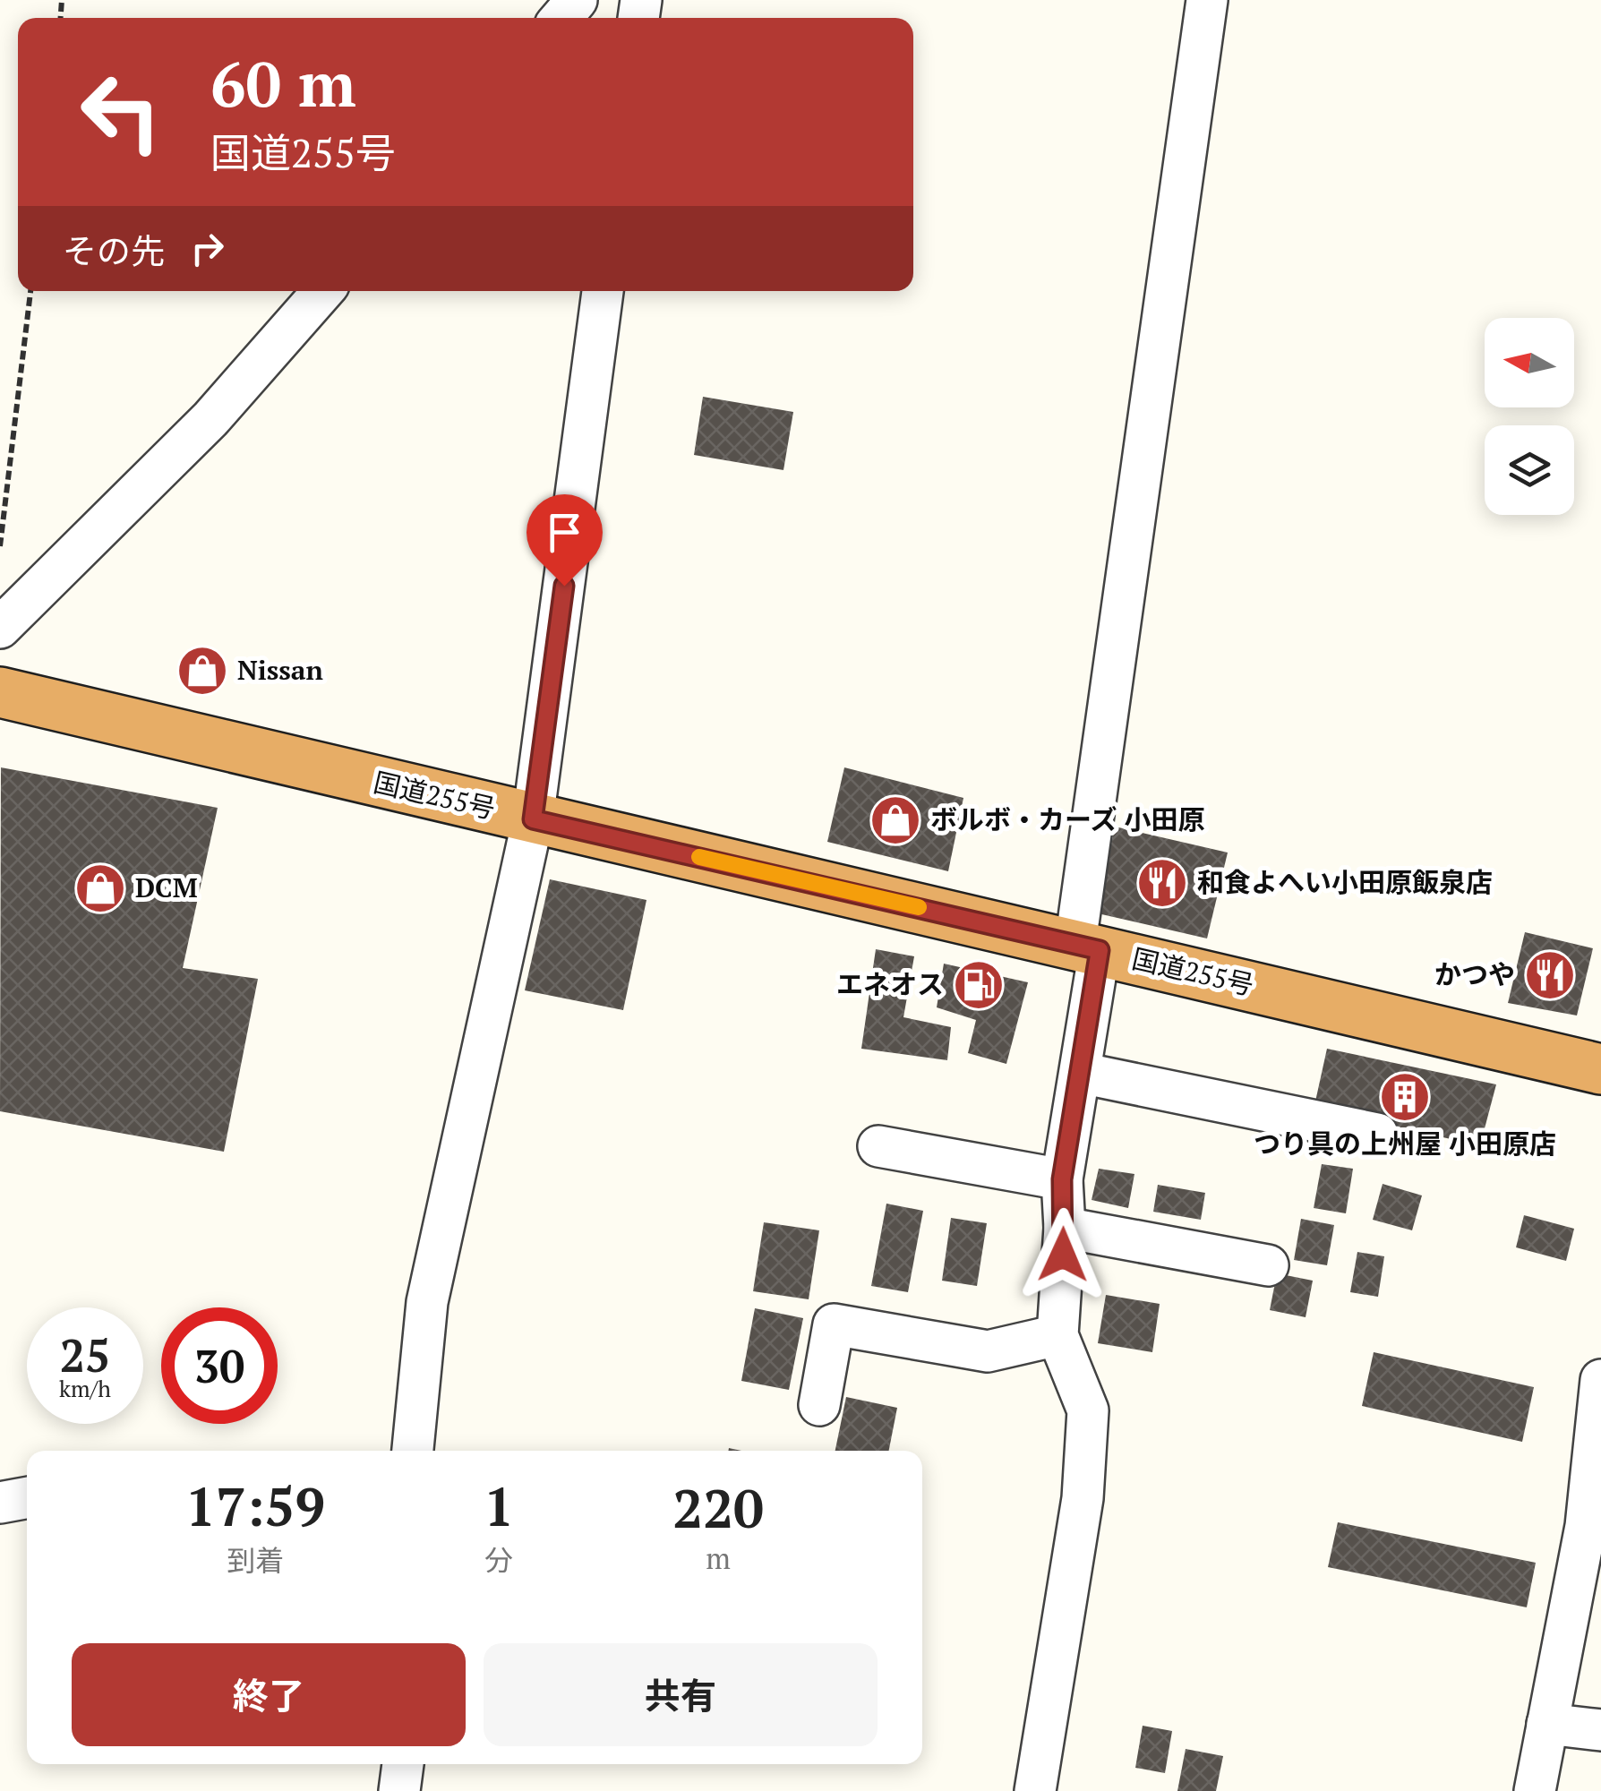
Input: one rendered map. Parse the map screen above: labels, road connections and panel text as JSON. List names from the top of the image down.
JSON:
{
  "streets": {
    "highway": ["国道255号"]
  },
  "places": {
    "shop": ["Nissan", "ボルボ・カーズ 小田原", "DCM"],
    "restaurant": ["和食よへい小田原飯泉店", "かつや"],
    "fuel station": ["エネオス"],
    "building": ["つり具の上州屋 小田原店"]
  },
  "north": "left",
  "page": {
    "turn": ["60 m", "国道255号"],
    "then": "その先",
    "speed": "25 km/h",
    "limit": "30",
    "eta": [
      "17:59",
      "到着",
      "1",
      "分",
      "220",
      "m"
    ],
    "buttons": ["終了", "共有"]
  }
}
